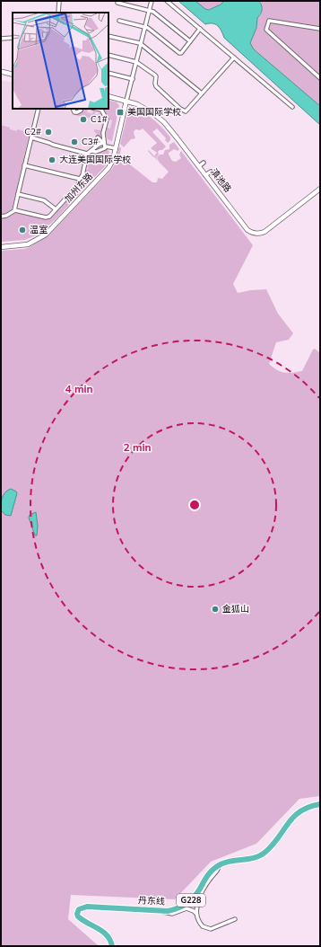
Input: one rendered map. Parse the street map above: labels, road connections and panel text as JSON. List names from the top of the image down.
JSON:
{
  "streets": {
    "highway": ["G228", "丹东线"],
    "street": ["滇池路", "加州东路"]
  },
  "crossings": [
    ["滇池路", "加州东路"]
  ],
  "places": {
    "transit": ["美国国际学校"],
    "other": [
      "C1#",
      "C2#",
      "C3#",
      "大连美国国际学校",
      "温室",
      "金狐山"
    ]
  },
  "rings": ["4 min", "2 min"]
}
